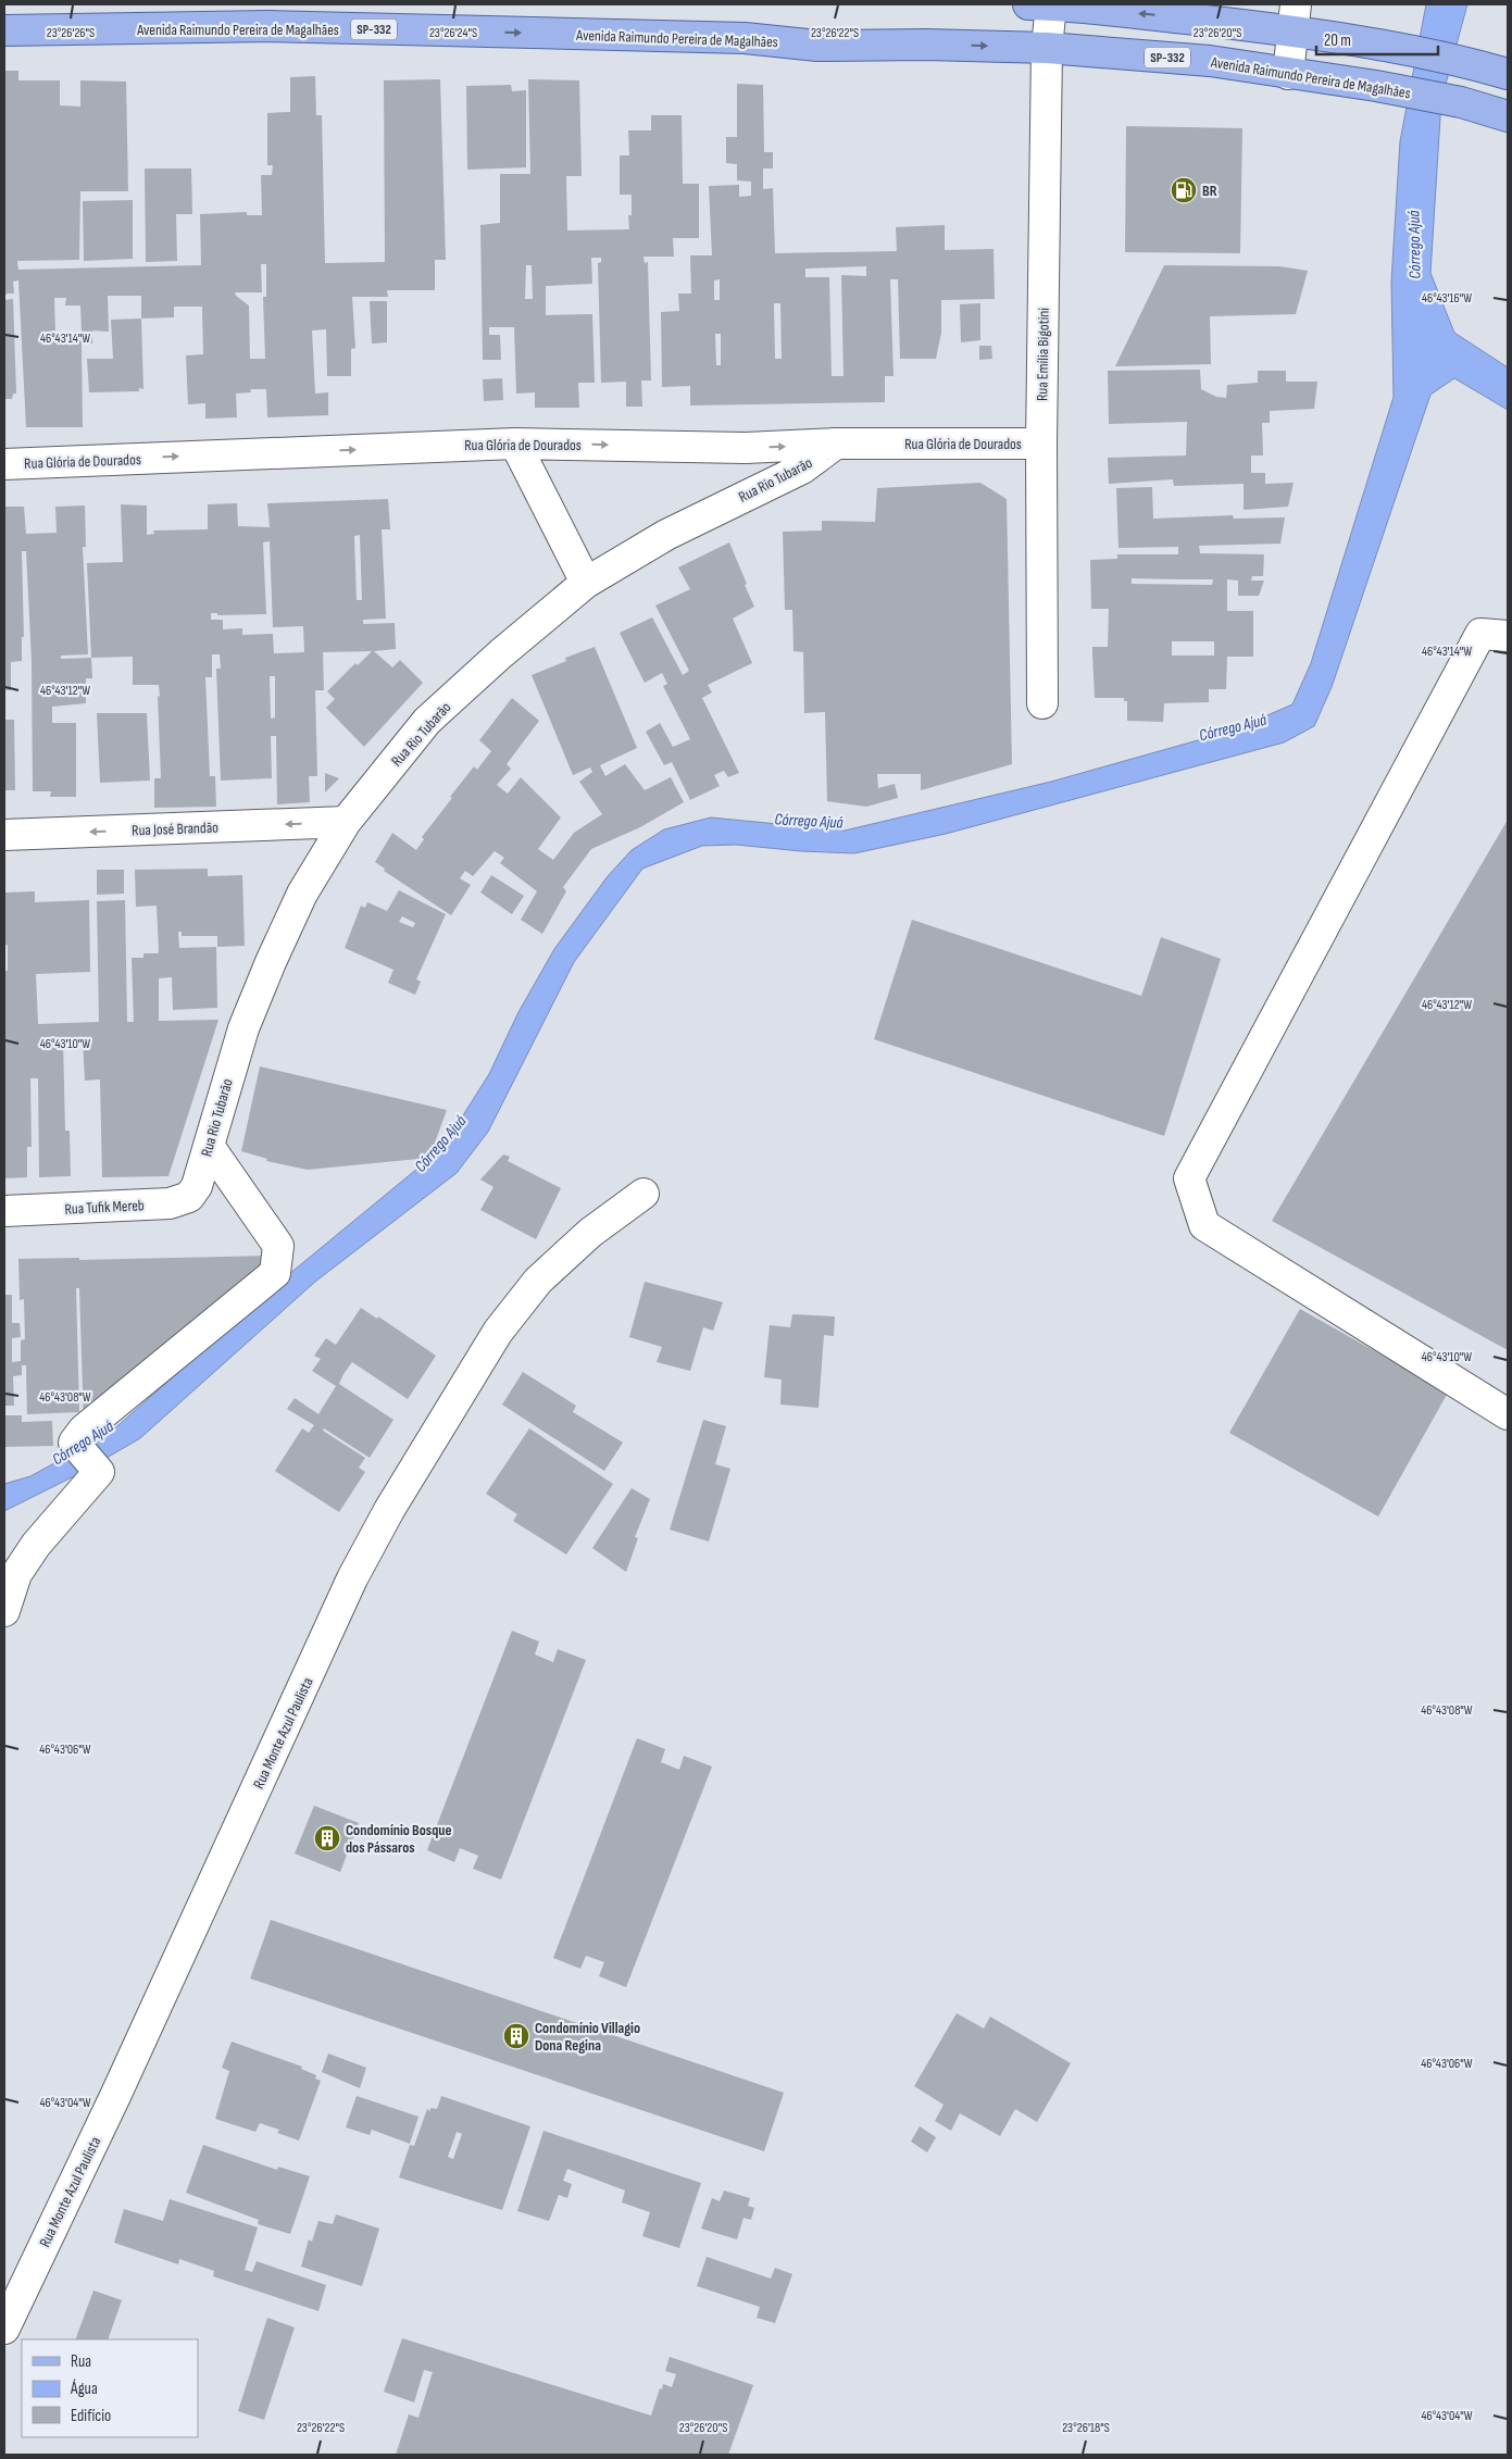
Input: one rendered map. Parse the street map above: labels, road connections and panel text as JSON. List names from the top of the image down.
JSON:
{
  "streets": {
    "main road": ["Avenida Raimundo Pereira de Magalhães", "SP-332"],
    "street": [
      "Rua Emília Bigotini",
      "Rua Glória de Dourados",
      "Rua Rio Tubarão",
      "Rua José Brandão",
      "Rua Tufik Mereb",
      "Rua Monte Azul Paulista"
    ]
  },
  "crossings": [
    ["Avenida Raimundo Pereira de Magalhães", "Rua Emília Bigotini"],
    ["Rua Emília Bigotini", "Rua Glória de Dourados"],
    ["Rua Glória de Dourados", "Rua Rio Tubarão"],
    ["Rua Rio Tubarão", "Rua José Brandão"],
    ["Rua Rio Tubarão", "Rua Tufik Mereb"]
  ],
  "one_way": ["Avenida Raimundo Pereira de Magalhães", "Rua Glória de Dourados", "Rua José Brandão"],
  "water": ["Córrego Ajuá"],
  "places": {
    "fuel station": ["BR"],
    "building": ["Condomínio Bosque dos Pássaros", "Condomínio Villagio Dona Regina"]
  },
  "legend": ["Rua", "Água", "Edifício"],
  "scale_bar": "20 m",
  "coordinates": [
    "23°26'26\"S",
    "23°26'24\"S",
    "23°26'22\"S",
    "23°26'20\"S",
    "46°43'16\"W",
    "46°43'14\"W",
    "46°43'12\"W",
    "46°43'10\"W",
    "46°43'08\"W",
    "46°43'06\"W",
    "46°43'04\"W",
    "23°26'18\"S"
  ]
}
